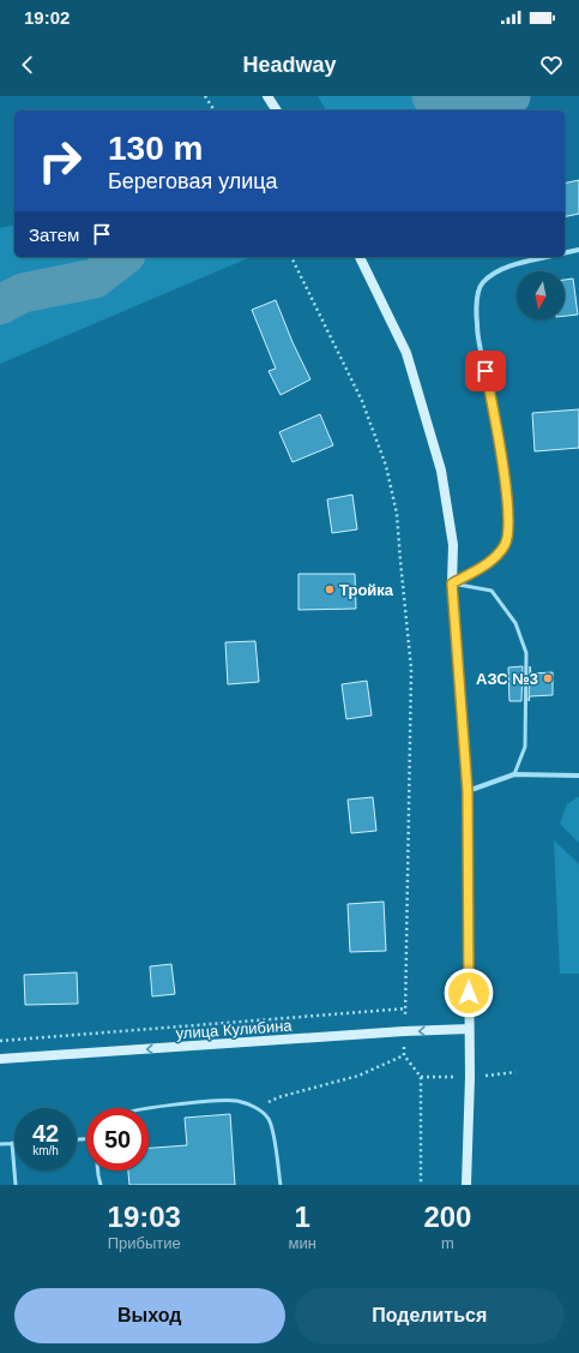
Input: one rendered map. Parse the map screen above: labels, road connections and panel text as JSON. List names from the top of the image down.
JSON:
{
  "streets": {
    "main road": ["улица Кулибина"]
  },
  "one_way": ["улица Кулибина"],
  "places": ["Тройка", "АЗС №3"],
  "north": "bottom",
  "page": {
    "status": "19:02",
    "header": "Headway",
    "turn": ["130 m", "Береговая улица"],
    "then": "Затем",
    "speed": "42 km/h",
    "limit": "50",
    "eta": [
      "19:03",
      "Прибытие",
      "1",
      "мин",
      "200",
      "m"
    ],
    "buttons": ["Выход", "Поделиться"]
  }
}
